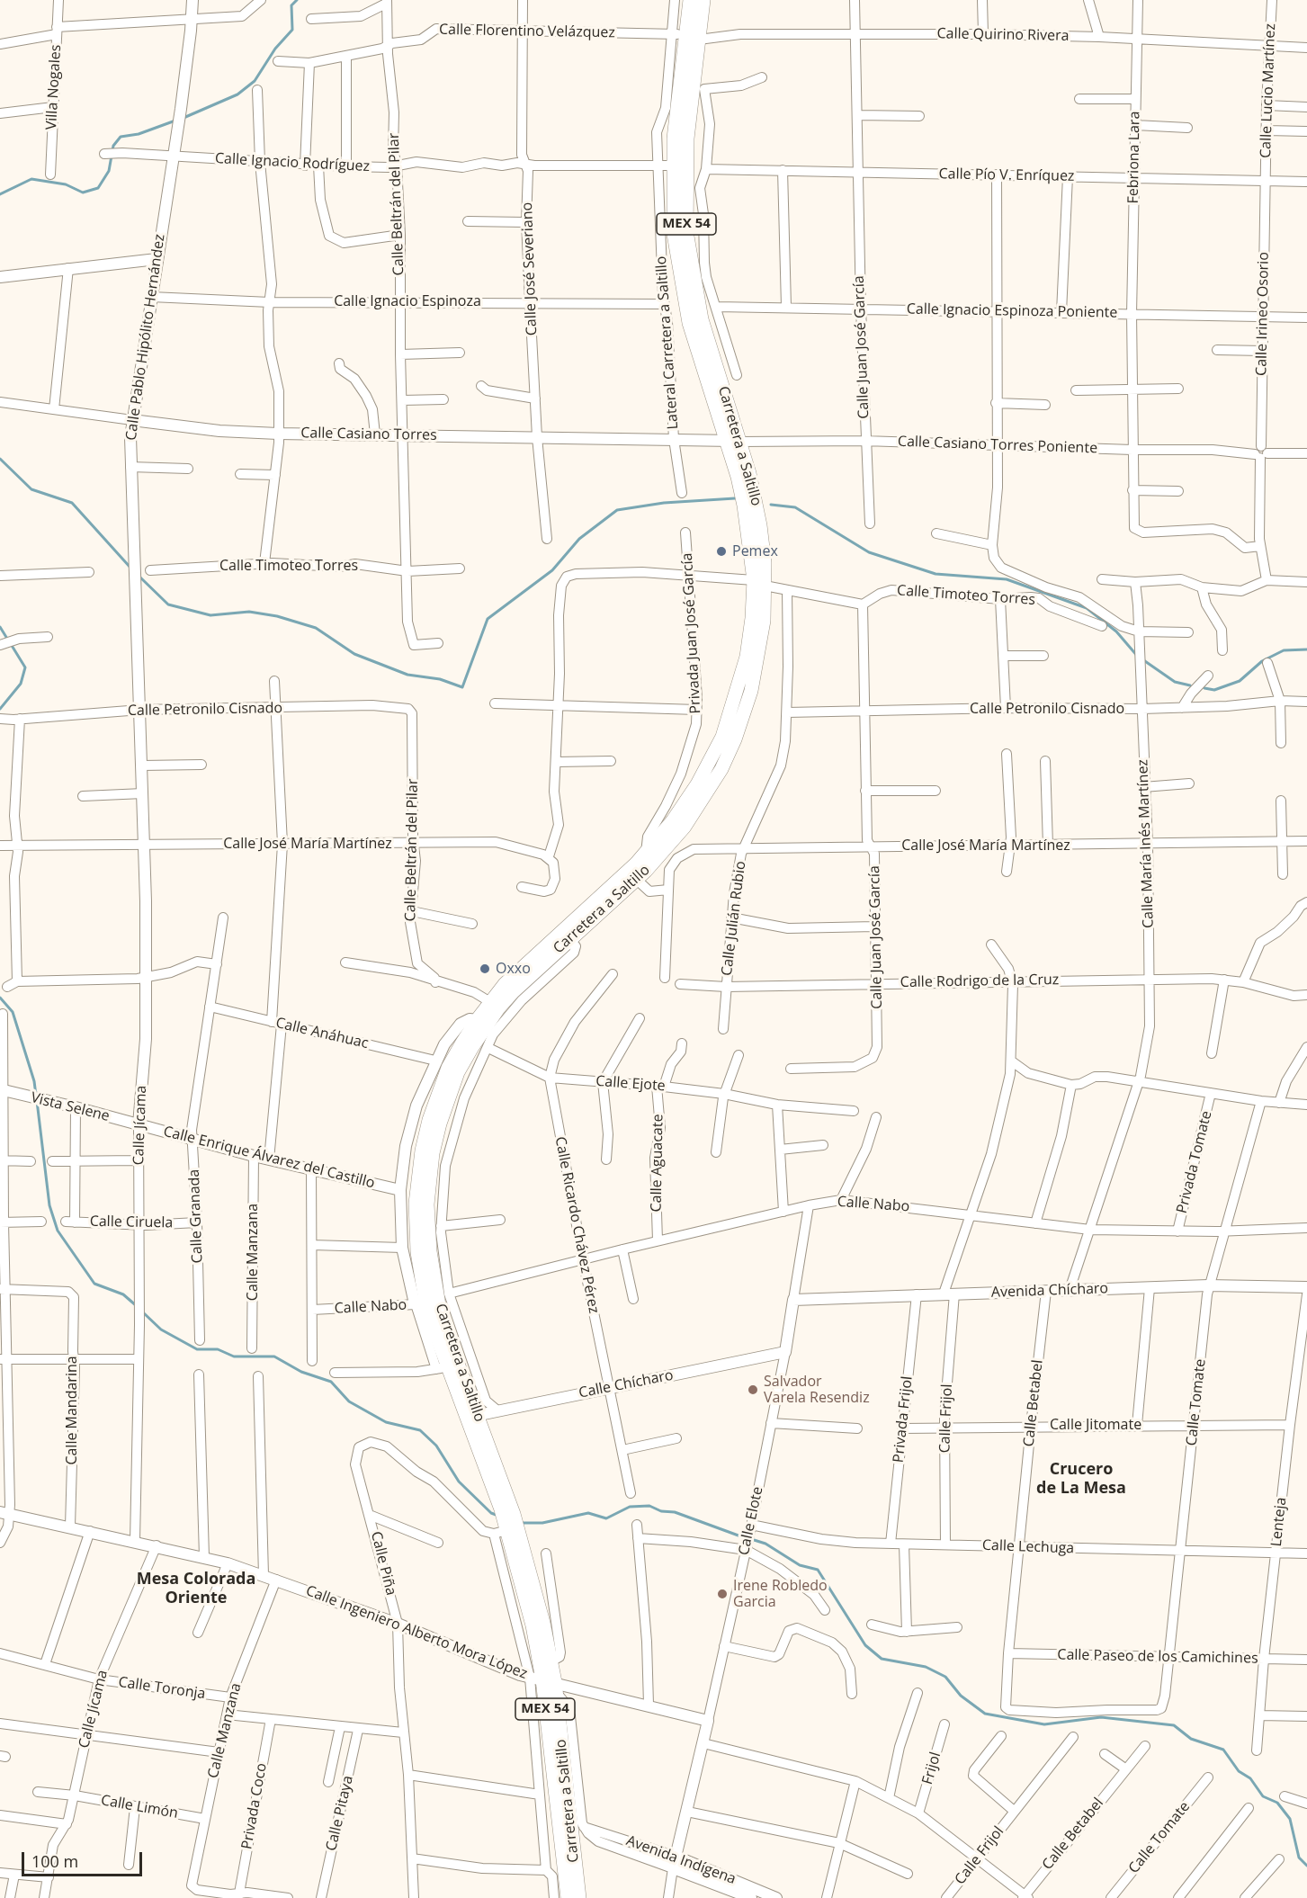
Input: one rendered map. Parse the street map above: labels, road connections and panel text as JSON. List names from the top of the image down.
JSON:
{
  "streets": {
    "main road": ["MEX 54", "Carretera a Saltillo"],
    "street": [
      "Calle Florentino Velázquez",
      "Calle Quirino Rivera",
      "Villa Nogales",
      "Calle Lucio Martínez",
      "Febriona Lara",
      "Calle Ignacio Rodríguez",
      "Calle Pío V. Enríquez",
      "Calle Beltrán del Pilar",
      "Calle José Severiano",
      "Calle Ignacio Espinoza",
      "Calle Ignacio Espinoza Poniente",
      "Calle Irineo Osorio",
      "Calle Pablo Hipólito Hernández",
      "Lateral Carretera a Saltillo",
      "Calle Juan José García",
      "Calle Casiano Torres",
      "Calle Casiano Torres Poniente",
      "Calle Timoteo Torres",
      "Privada Juan José García",
      "Calle Petronilo Cisnado",
      "Calle José María Martínez",
      "Calle María Inés Martínez",
      "Calle Julián Rubio",
      "Calle Rodrigo de la Cruz",
      "Calle Anáhuac",
      "Calle Ejote",
      "Vista Selene",
      "Calle Jícama",
      "Calle Enrique Álvarez del Castillo",
      "Privada Tomate",
      "Calle Aguacate",
      "Calle Nabo",
      "Calle Granada",
      "Calle Ciruela",
      "Calle Ricardo Chávez Pérez",
      "Calle Manzana",
      "Avenida Chícharo",
      "Calle Chícharo",
      "Calle Tomate",
      "Calle Betabel",
      "Calle Mandarina",
      "Calle Frijol",
      "Privada Frijol",
      "Calle Jitomate",
      "Calle Elote",
      "Lenteja",
      "Calle Lechuga",
      "Calle Piña",
      "Calle Ingeniero Alberto Mora López",
      "Calle Paseo de los Camichines",
      "Calle Toronja",
      "Frijol",
      "Privada Coco",
      "Calle Limón",
      "Calle Pitaya",
      "Avenida Indígena"
    ]
  },
  "crossings": [
    ["Calle Florentino Velázquez", "Calle Quirino Rivera"],
    ["Calle Florentino Velázquez", "Calle Beltrán del Pilar"],
    ["Calle Florentino Velázquez", "Calle José Severiano"],
    ["Calle Florentino Velázquez", "Lateral Carretera a Saltillo"],
    ["Calle Florentino Velázquez", "Carretera a Saltillo"],
    ["Calle Quirino Rivera", "Calle Lucio Martínez"],
    ["Calle Quirino Rivera", "Febriona Lara"],
    ["Calle Quirino Rivera", "Lateral Carretera a Saltillo"],
    ["Calle Quirino Rivera", "Calle Juan José García"],
    ["Calle Quirino Rivera", "Carretera a Saltillo"],
    ["Calle Lucio Martínez", "Calle Pío V. Enríquez"],
    ["Calle Lucio Martínez", "Calle Irineo Osorio"],
    ["Febriona Lara", "Calle Pío V. Enríquez"],
    ["Febriona Lara", "Calle Ignacio Espinoza Poniente"],
    ["Calle Ignacio Rodríguez", "Calle Beltrán del Pilar"],
    ["Calle Ignacio Rodríguez", "Calle José Severiano"],
    ["Calle Ignacio Rodríguez", "Calle Pablo Hipólito Hernández"],
    ["Calle Ignacio Rodríguez", "Lateral Carretera a Saltillo"],
    ["Calle Ignacio Rodríguez", "Carretera a Saltillo"],
    ["Calle Pío V. Enríquez", "Calle Irineo Osorio"],
    ["Calle Pío V. Enríquez", "Calle Juan José García"],
    ["Calle Beltrán del Pilar", "Calle Ignacio Espinoza"],
    ["Calle Beltrán del Pilar", "Calle Casiano Torres"],
    ["Calle Beltrán del Pilar", "Calle Timoteo Torres"],
    ["Calle Beltrán del Pilar", "Calle Petronilo Cisnado"],
    ["Calle Beltrán del Pilar", "Calle José María Martínez"],
    ["Calle José Severiano", "Calle Ignacio Espinoza"],
    ["Calle José Severiano", "Calle Casiano Torres"],
    ["Calle Ignacio Espinoza", "Calle Pablo Hipólito Hernández"],
    ["Calle Ignacio Espinoza", "Lateral Carretera a Saltillo"],
    ["Calle Ignacio Espinoza Poniente", "Calle Irineo Osorio"],
    ["Calle Ignacio Espinoza Poniente", "Calle Juan José García"],
    ["Calle Irineo Osorio", "Calle Casiano Torres Poniente"],
    ["Calle Pablo Hipólito Hernández", "Calle Casiano Torres"],
    ["Calle Pablo Hipólito Hernández", "Calle Petronilo Cisnado"],
    ["Calle Pablo Hipólito Hernández", "Calle Jícama"],
    ["Lateral Carretera a Saltillo", "Calle Casiano Torres"],
    ["Lateral Carretera a Saltillo", "Carretera a Saltillo"],
    ["Calle Juan José García", "Calle Casiano Torres Poniente"],
    ["Calle Juan José García", "Calle Timoteo Torres"],
    ["Calle Juan José García", "Calle Petronilo Cisnado"],
    ["Calle Juan José García", "Calle José María Martínez"],
    ["Calle Juan José García", "Calle Rodrigo de la Cruz"],
    ["Calle Casiano Torres", "Calle Casiano Torres Poniente"],
    ["Calle Casiano Torres", "Carretera a Saltillo"],
    ["Calle Casiano Torres Poniente", "Carretera a Saltillo"],
    ["Carretera a Saltillo", "Privada Juan José García"],
    ["Carretera a Saltillo", "Calle Nabo"],
    ["Carretera a Saltillo", "Calle Chícharo"],
    ["Carretera a Saltillo", "Calle Ingeniero Alberto Mora López"],
    ["Carretera a Saltillo", "Avenida Indígena"],
    ["Calle Petronilo Cisnado", "Calle María Inés Martínez"],
    ["Calle Petronilo Cisnado", "Calle Julián Rubio"],
    ["Calle Petronilo Cisnado", "Calle Jícama"],
    ["Calle José María Martínez", "Calle María Inés Martínez"],
    ["Calle José María Martínez", "Calle Julián Rubio"],
    ["Calle José María Martínez", "Calle Jícama"],
    ["Calle María Inés Martínez", "Calle Rodrigo de la Cruz"],
    ["Calle Julián Rubio", "Calle Rodrigo de la Cruz"],
    ["Calle Rodrigo de la Cruz", "Calle Frijol"],
    ["Calle Anáhuac", "Calle Granada"],
    ["Calle Ejote", "Calle Aguacate"],
    ["Calle Ejote", "Calle Ricardo Chávez Pérez"],
    ["Vista Selene", "Calle Jícama"],
    ["Vista Selene", "Calle Enrique Álvarez del Castillo"],
    ["Calle Jícama", "Calle Enrique Álvarez del Castillo"],
    ["Calle Jícama", "Calle Ciruela"],
    ["Calle Jícama", "Calle Ingeniero Alberto Mora López"],
    ["Calle Jícama", "Calle Toronja"],
    ["Calle Jícama", "Calle Limón"],
    ["Calle Enrique Álvarez del Castillo", "Calle Granada"],
    ["Calle Enrique Álvarez del Castillo", "Calle Manzana"],
    ["Privada Tomate", "Calle Nabo"],
    ["Calle Aguacate", "Calle Nabo"],
    ["Calle Nabo", "Calle Ricardo Chávez Pérez"],
    ["Calle Nabo", "Calle Tomate"],
    ["Calle Nabo", "Calle Frijol"],
    ["Calle Nabo", "Calle Elote"],
    ["Calle Granada", "Calle Ciruela"],
    ["Calle Ricardo Chávez Pérez", "Calle Chícharo"],
    ["Calle Manzana", "Calle Ingeniero Alberto Mora López"],
    ["Calle Manzana", "Calle Toronja"],
    ["Calle Manzana", "Privada Coco"],
    ["Calle Manzana", "Calle Limón"],
    ["Avenida Chícharo", "Calle Tomate"],
    ["Avenida Chícharo", "Calle Betabel"],
    ["Avenida Chícharo", "Calle Frijol"],
    ["Avenida Chícharo", "Privada Frijol"],
    ["Avenida Chícharo", "Calle Elote"],
    ["Calle Chícharo", "Calle Elote"],
    ["Calle Tomate", "Calle Betabel"],
    ["Calle Tomate", "Calle Jitomate"],
    ["Calle Tomate", "Calle Lechuga"],
    ["Calle Tomate", "Calle Paseo de los Camichines"],
    ["Calle Betabel", "Calle Jitomate"],
    ["Calle Betabel", "Calle Lechuga"],
    ["Calle Betabel", "Calle Paseo de los Camichines"],
    ["Calle Mandarina", "Calle Ingeniero Alberto Mora López"],
    ["Calle Frijol", "Calle Jitomate"],
    ["Calle Frijol", "Calle Lechuga"],
    ["Privada Frijol", "Calle Jitomate"],
    ["Privada Frijol", "Calle Lechuga"],
    ["Calle Jitomate", "Lenteja"],
    ["Calle Elote", "Calle Lechuga"],
    ["Calle Elote", "Calle Ingeniero Alberto Mora López"],
    ["Calle Elote", "Avenida Indígena"],
    ["Lenteja", "Calle Lechuga"],
    ["Lenteja", "Calle Paseo de los Camichines"],
    ["Calle Piña", "Calle Ingeniero Alberto Mora López"],
    ["Calle Ingeniero Alberto Mora López", "Avenida Indígena"]
  ],
  "districts": ["Crucero de La Mesa", "Mesa Colorada Oriente"],
  "places": [
    "Pemex",
    "Oxxo",
    "Salvador Varela Resendiz",
    "Irene Robledo Garcia"
  ],
  "scale_bar": "100 m"
}
